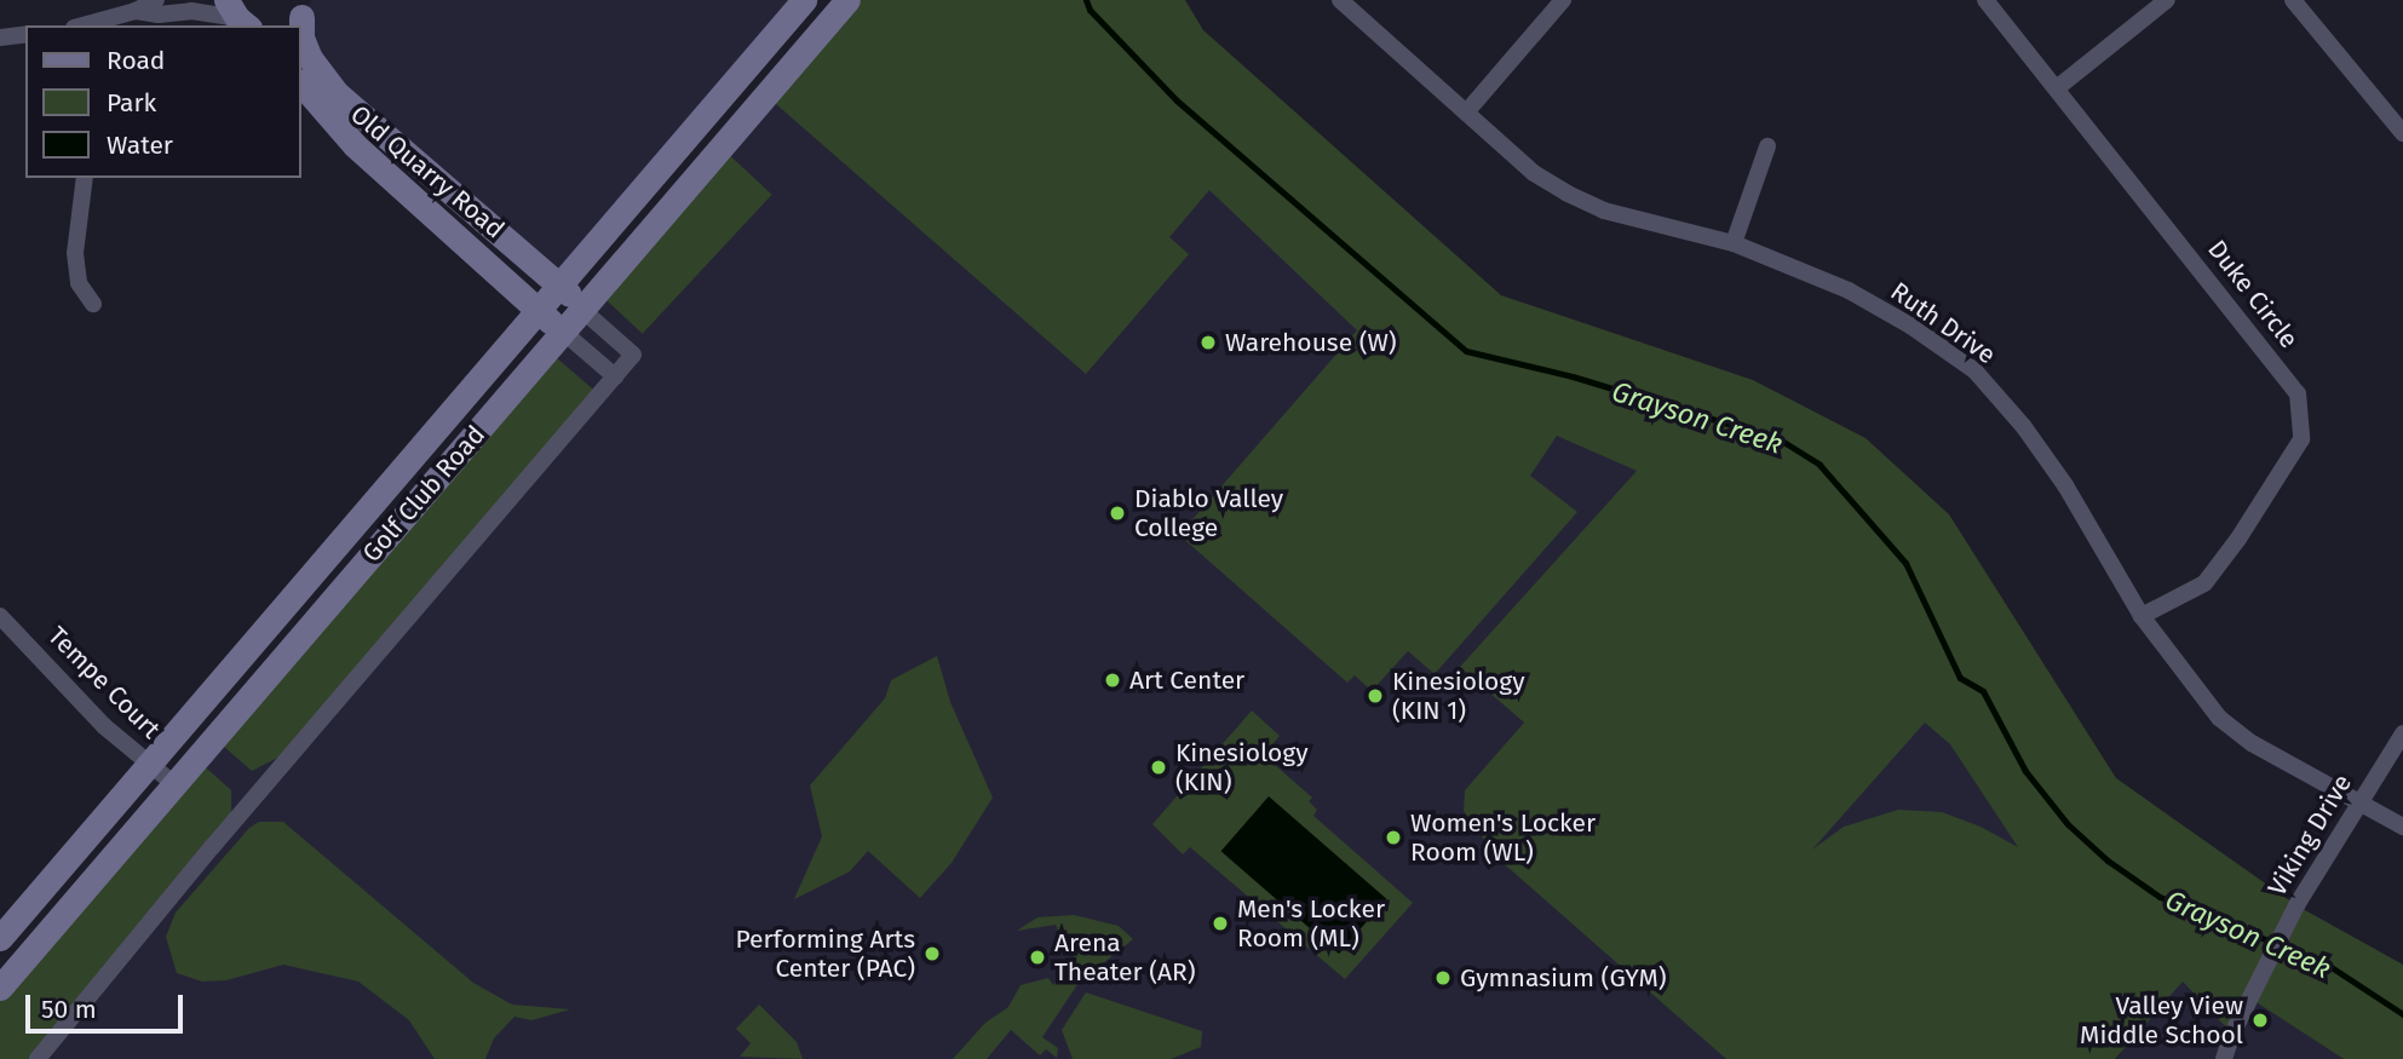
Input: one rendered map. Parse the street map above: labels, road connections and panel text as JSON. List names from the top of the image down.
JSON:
{
  "streets": {
    "street": [
      "Old Quarry Road",
      "Duke Circle",
      "Ruth Drive",
      "Golf Club Road",
      "Tempe Court",
      "Viking Drive"
    ]
  },
  "crossings": [
    ["Old Quarry Road", "Golf Club Road"],
    ["Duke Circle", "Ruth Drive"],
    ["Ruth Drive", "Viking Drive"],
    ["Golf Club Road", "Tempe Court"]
  ],
  "water": ["Grayson Creek"],
  "places": [
    "Warehouse (W)",
    "Diablo Valley College",
    "Art Center",
    "Kinesiology (KIN 1)",
    "Kinesiology (KIN)",
    "Women's Locker Room (WL)",
    "Men's Locker Room (ML)",
    "Performing Arts Center (PAC)",
    "Arena Theater (AR)",
    "Gymnasium (GYM)",
    "Valley View Middle School"
  ],
  "legend": ["Road", "Park", "Water"],
  "scale_bar": "50 m"
}
